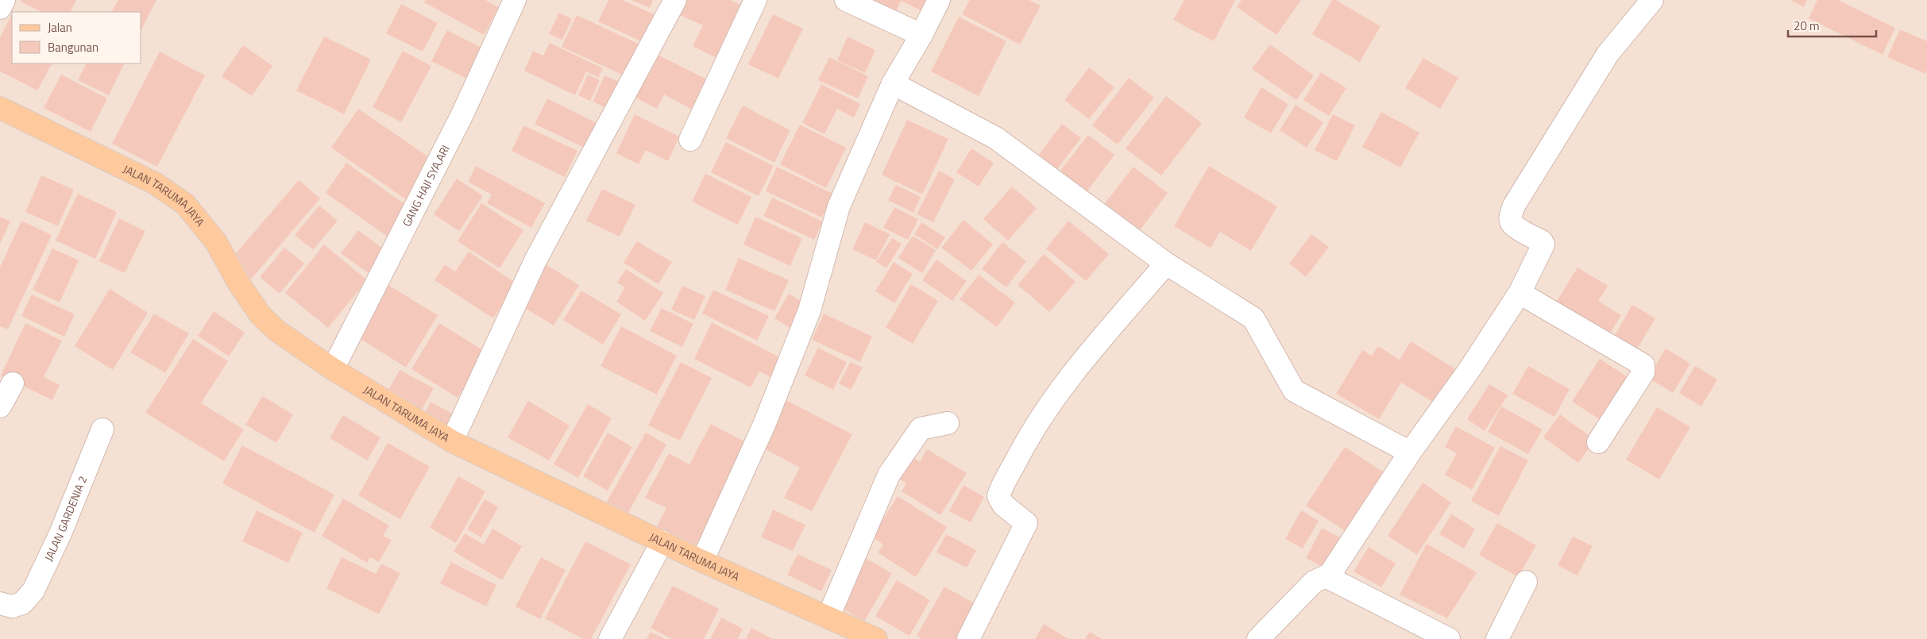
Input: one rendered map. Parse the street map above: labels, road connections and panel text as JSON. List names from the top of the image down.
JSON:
{
  "streets": {
    "main road": ["JALAN TARUMA JAYA"],
    "street": ["GANG HAJI SYA,ARI", "JALAN GARDENIA 2"]
  },
  "crossings": [
    ["GANG HAJI SYA,ARI", "JALAN TARUMA JAYA"]
  ],
  "legend": ["Jalan", "Bangunan"],
  "scale_bar": "20 m"
}
